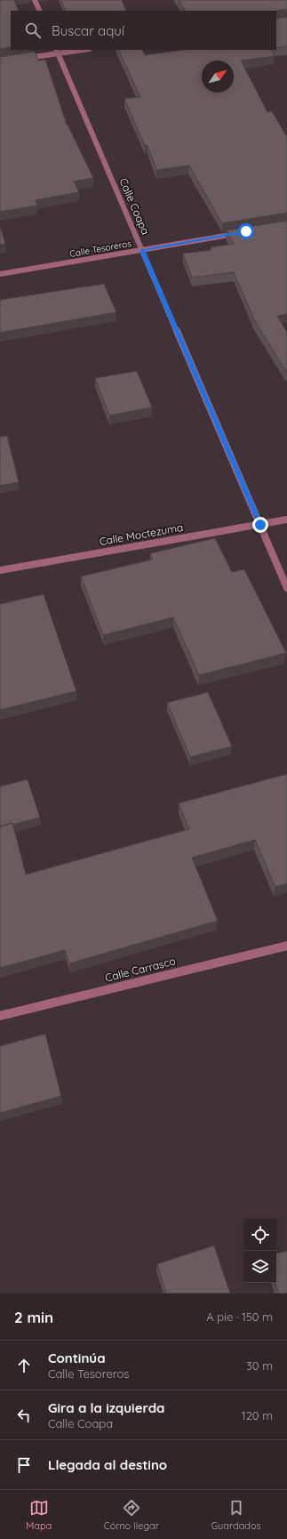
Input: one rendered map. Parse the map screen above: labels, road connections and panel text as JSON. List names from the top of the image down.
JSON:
{
  "streets": {
    "street": [
      "Calle Coapa",
      "Calle Tesoreros",
      "Calle Moctezuma",
      "Calle Carrasco"
    ]
  },
  "crossings": [
    ["Calle Coapa", "Calle Tesoreros"],
    ["Calle Coapa", "Calle Moctezuma"]
  ],
  "north": "top right",
  "page": {
    "search": "Buscar aquí",
    "heading": ["2 min", "A pie · 150 m"],
    "list": [
      ["Continúa", "Calle Tesoreros", "30 m"],
      ["Gira a la izquierda", "Calle Coapa", "120 m"],
      "Llegada al destino"
    ],
    "nav": ["Mapa", "Cómo llegar", "Guardados"]
  }
}
